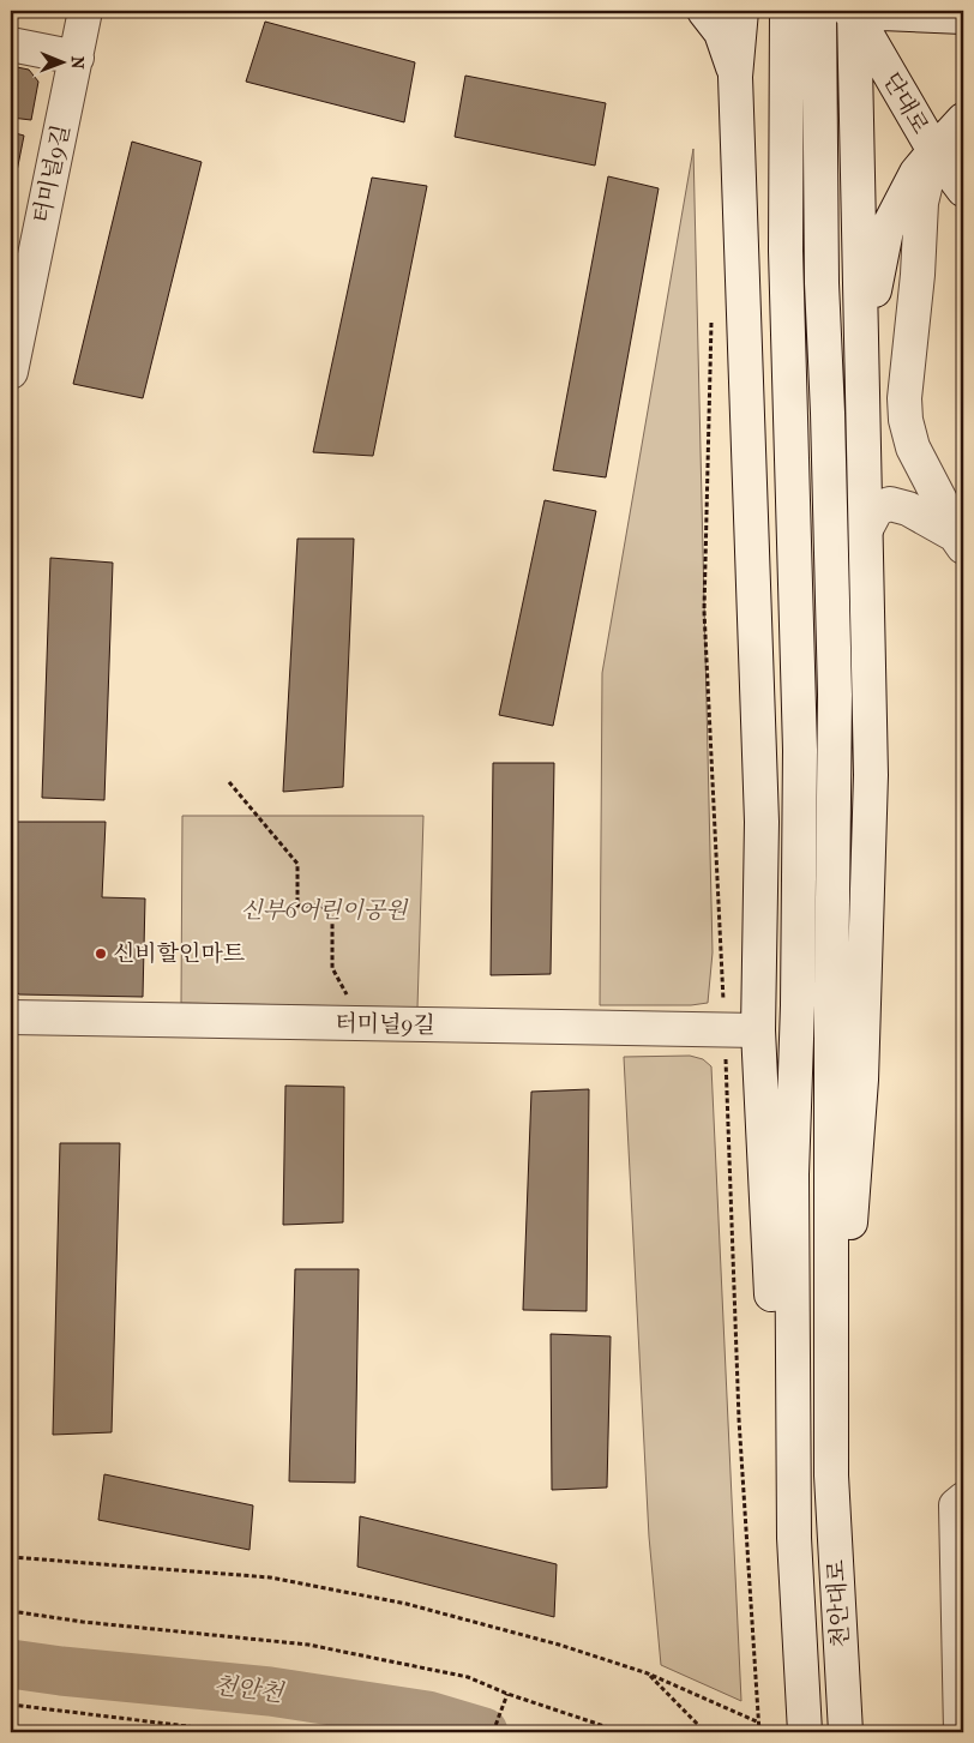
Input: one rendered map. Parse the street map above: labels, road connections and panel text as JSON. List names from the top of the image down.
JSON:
{
  "streets": {
    "main road": ["단대로", "터미널9길", "천안대로"]
  },
  "water": ["천안천"],
  "parks": ["신부6어린이공원"],
  "places": ["신비할인마트"],
  "north": "right"
}
